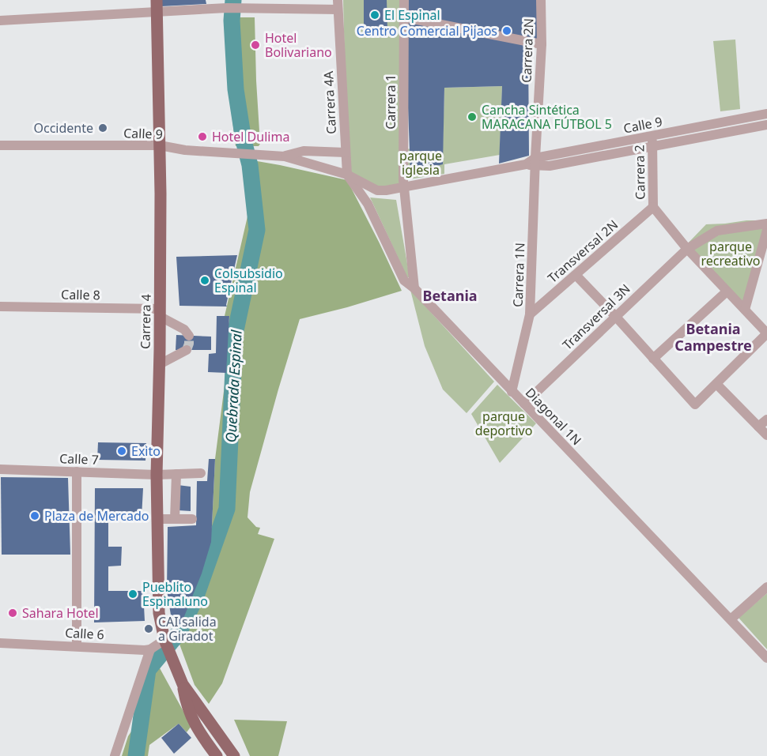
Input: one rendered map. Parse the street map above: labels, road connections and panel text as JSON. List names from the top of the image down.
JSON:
{
  "streets": {
    "main road": ["Carrera 4"],
    "street": [
      "Carrera 2N",
      "Carrera 1",
      "Carrera 4A",
      "Calle 9",
      "Carrera 2",
      "Transversal 2N",
      "Carrera 1N",
      "Calle 8",
      "Transversal 3N",
      "Diagonal 1N",
      "Calle 7",
      "Calle 6"
    ]
  },
  "crossings": [
    ["Carrera 2N", "Calle 9"],
    ["Carrera 2N", "Carrera 1N"],
    ["Carrera 1", "Calle 9"],
    ["Carrera 1", "Diagonal 1N"],
    ["Carrera 4A", "Calle 9"],
    ["Carrera 4A", "Diagonal 1N"],
    ["Calle 9", "Carrera 2"],
    ["Calle 9", "Carrera 1N"],
    ["Calle 9", "Carrera 4"],
    ["Calle 9", "Diagonal 1N"],
    ["Carrera 2", "Transversal 2N"],
    ["Transversal 2N", "Carrera 1N"],
    ["Carrera 1N", "Diagonal 1N"],
    ["Calle 8", "Carrera 4"],
    ["Transversal 3N", "Diagonal 1N"],
    ["Carrera 4", "Calle 7"]
  ],
  "districts": ["Betania", "Betania Campestre"],
  "water": ["Quebrada Espinal"],
  "parks": ["parque iglesia", "parque recreativo", "parque deportivo"],
  "places": [
    "El Espinal",
    "Centro Comercial Pijaos",
    "Hotel Bolivariano",
    "Cancha Sintética MARACANA FÚTBOL 5",
    "Occidente",
    "Hotel Dulima",
    "Colsubsidio Espinal",
    "Exito",
    "Plaza de Mercado",
    "Pueblito Espinaluno",
    "Sahara Hotel",
    "CAI salida a Giradot"
  ]
}
